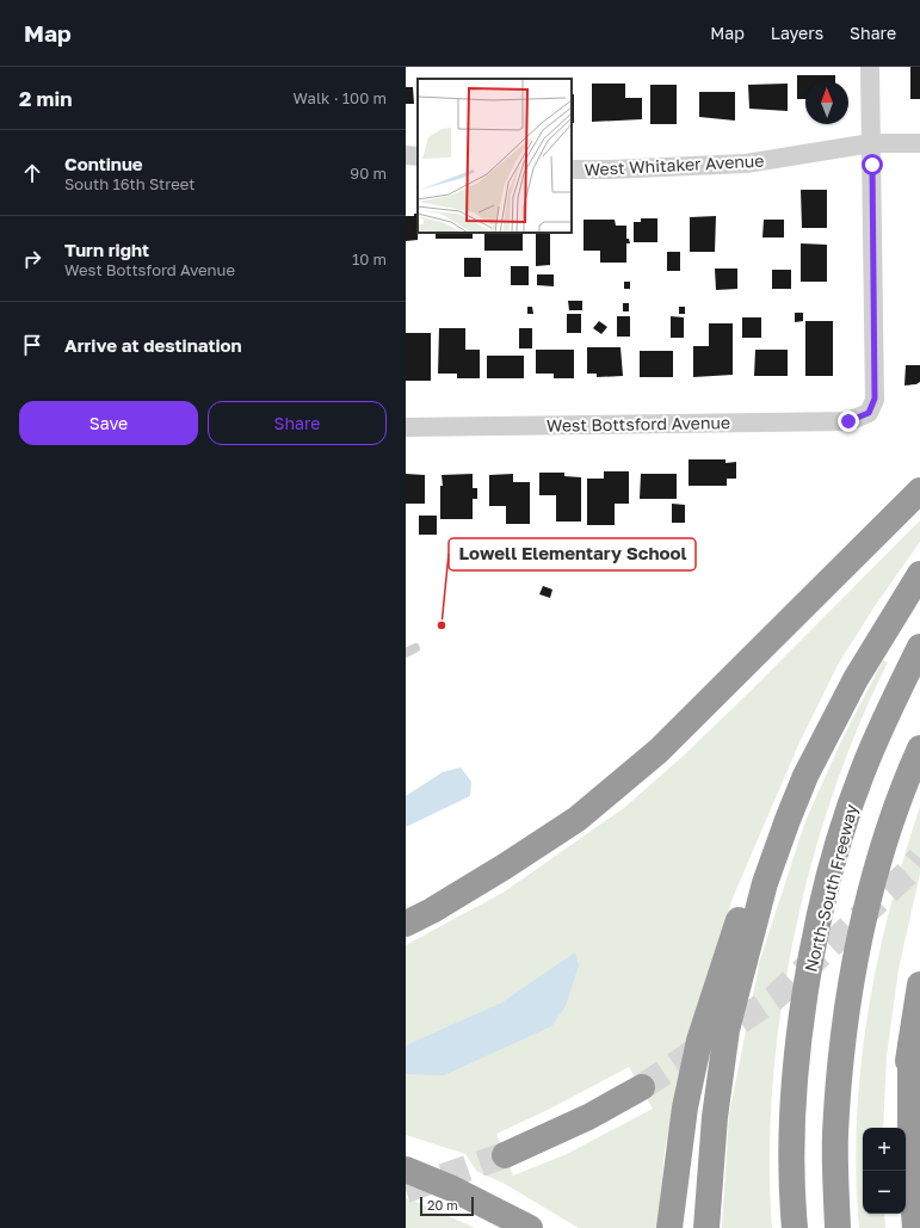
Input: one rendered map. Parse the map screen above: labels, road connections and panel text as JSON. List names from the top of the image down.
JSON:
{
  "streets": {
    "highway": ["North-South Freeway"],
    "street": ["West Whitaker Avenue", "West Bottsford Avenue"]
  },
  "crossings": [
    ["West Whitaker Avenue", "West Bottsford Avenue"]
  ],
  "places": ["Lowell Elementary School"],
  "scale_bar": "20 m",
  "north": "top",
  "page": {
    "header": "Map",
    "nav": ["Map", "Layers", "Share"],
    "heading": ["2 min", "Walk · 100 m"],
    "list": [
      ["Continue", "South 16th Street", "90 m"],
      ["Turn right", "West Bottsford Avenue", "10 m"],
      "Arrive at destination"
    ],
    "buttons": ["Save", "Share"],
    "map_buttons": ["+", "−"],
    "scale": "20 m"
  }
}
